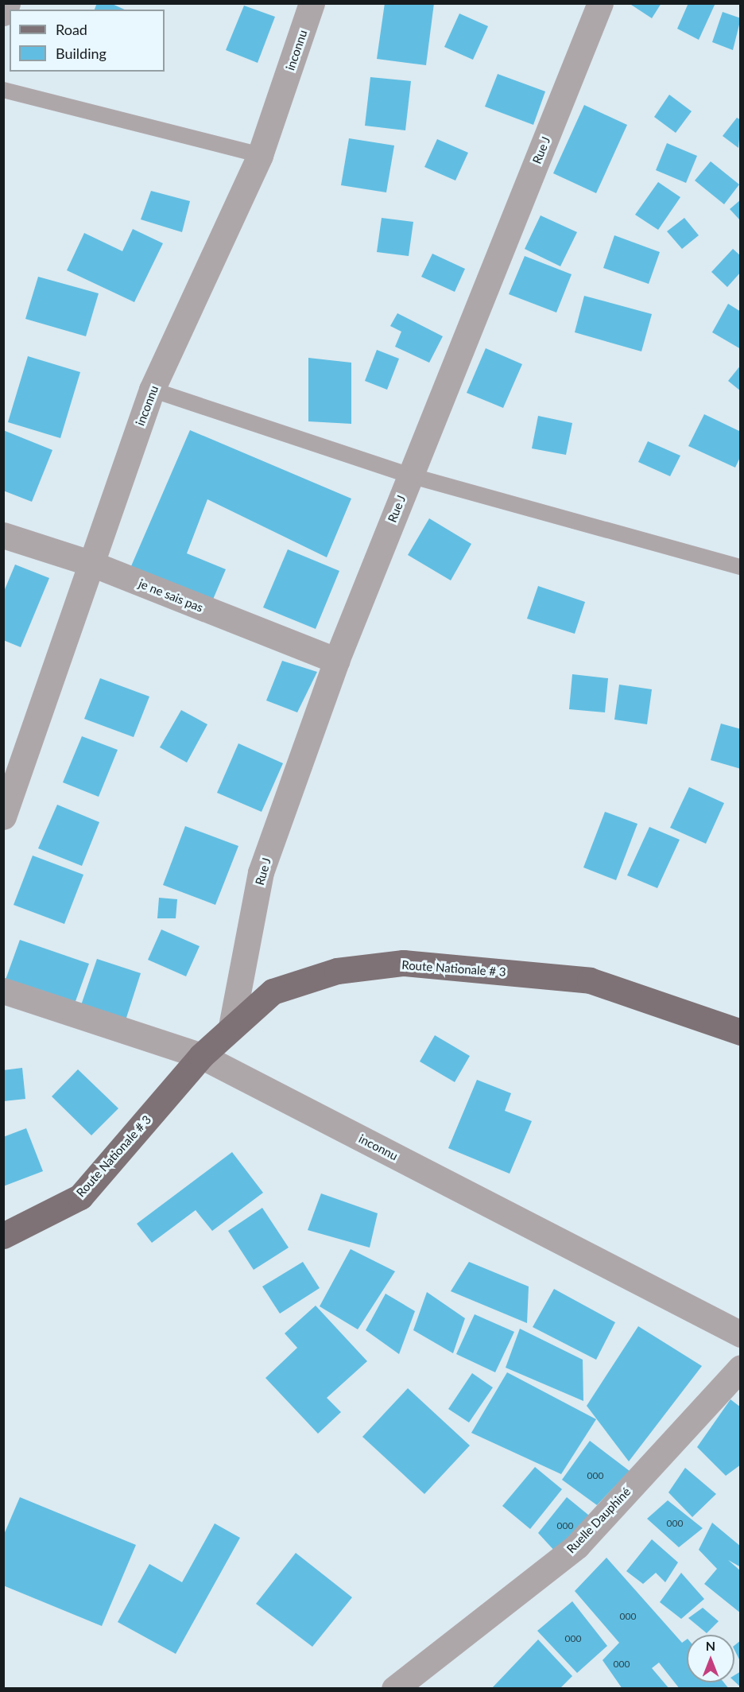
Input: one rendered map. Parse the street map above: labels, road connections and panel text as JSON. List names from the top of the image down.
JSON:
{
  "streets": {
    "main road": ["Route Nationale # 3"],
    "street": [
      "inconnu",
      "Rue J",
      "je ne sais pas",
      "Ruelle Dauphiné"
    ]
  },
  "crossings": [
    ["inconnu", "je ne sais pas"],
    ["inconnu", "Route Nationale # 3"],
    ["Rue J", "je ne sais pas"],
    ["Rue J", "Route Nationale # 3"]
  ],
  "house_numbers": [
    "000",
    "000",
    "000",
    "000",
    "000",
    "000"
  ],
  "legend": ["Road", "Building"],
  "north": "top"
}
